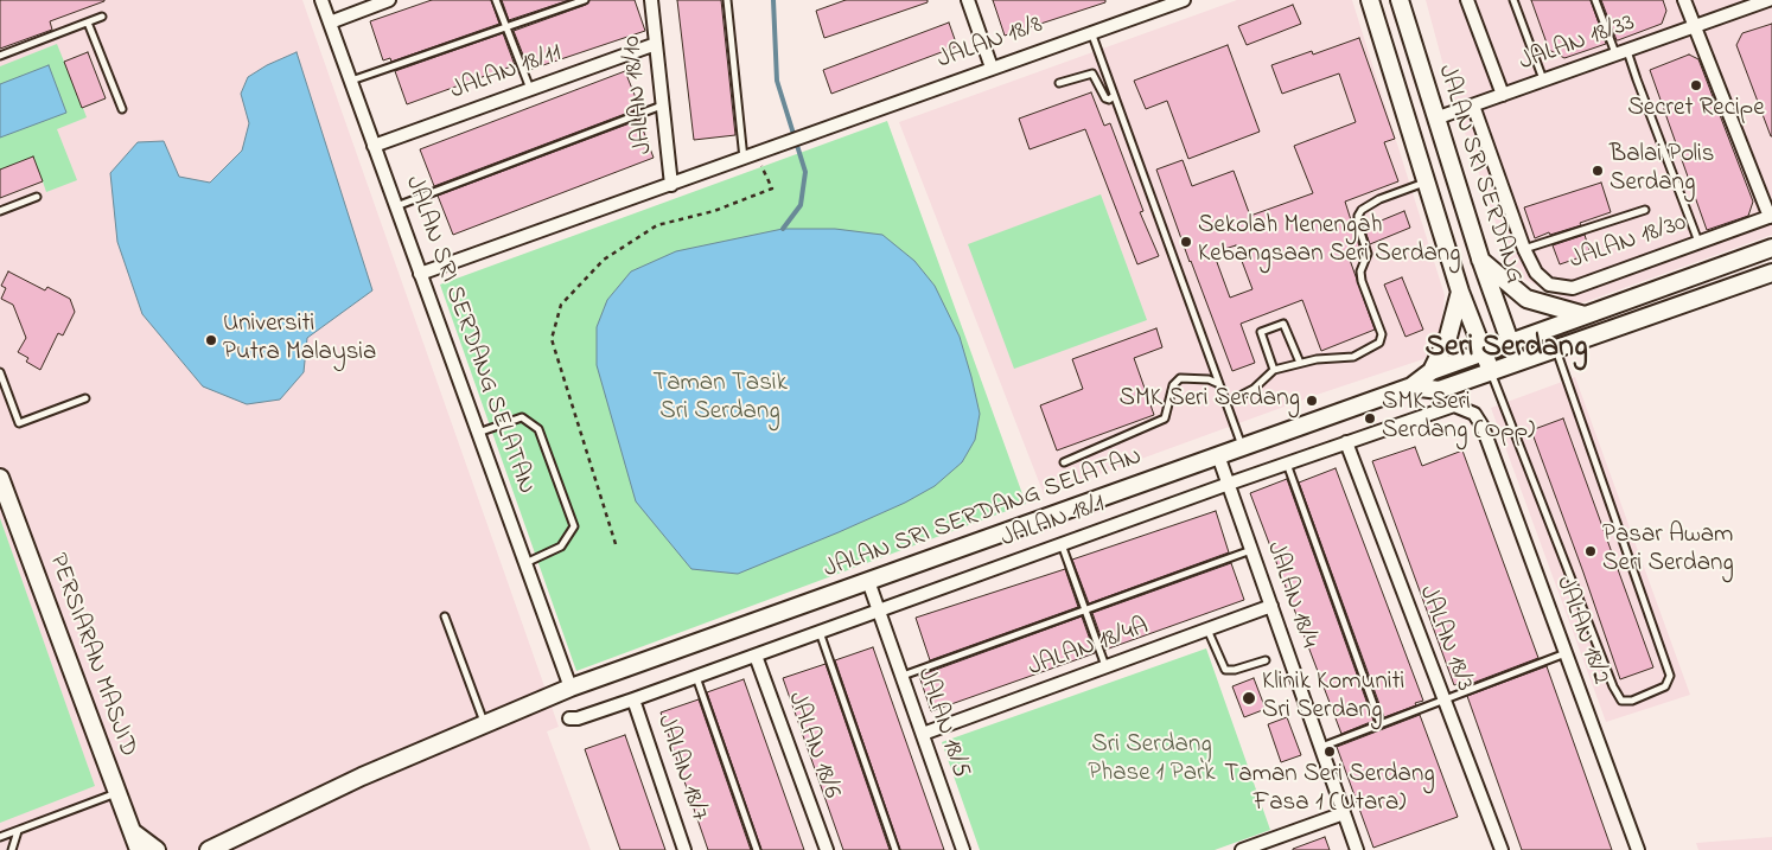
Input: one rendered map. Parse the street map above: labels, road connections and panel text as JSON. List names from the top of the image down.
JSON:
{
  "streets": {
    "street": [
      "JALAN 18/8",
      "JALAN 18/33",
      "JALAN 18/11",
      "JALAN 18/10",
      "JALAN SRI SERDANG",
      "JALAN 18/30",
      "JALAN SRI SERDANG SELATAN",
      "JALAN 18/1",
      "JALAN 18/4",
      "JALAN 18/2",
      "JALAN 18/3",
      "JALAN 18/4A",
      "PERSIARAN MASJID",
      "JALAN 18/5",
      "JALAN 18/6",
      "JALAN 18/7"
    ]
  },
  "crossings": [
    ["JALAN 18/8", "JALAN 18/10"],
    ["JALAN 18/8", "JALAN SRI SERDANG SELATAN"],
    ["JALAN 18/33", "JALAN SRI SERDANG"],
    ["JALAN 18/33", "JALAN 18/30"],
    ["JALAN 18/11", "JALAN 18/10"],
    ["JALAN 18/11", "JALAN SRI SERDANG SELATAN"],
    ["JALAN SRI SERDANG", "JALAN SRI SERDANG SELATAN"],
    ["JALAN SRI SERDANG SELATAN", "JALAN 18/4"],
    ["JALAN SRI SERDANG SELATAN", "JALAN 18/5"],
    ["JALAN 18/1", "JALAN 18/4"],
    ["JALAN 18/1", "JALAN 18/2"],
    ["JALAN 18/1", "JALAN 18/3"],
    ["JALAN 18/1", "JALAN 18/5"],
    ["JALAN 18/1", "JALAN 18/6"],
    ["JALAN 18/1", "JALAN 18/7"],
    ["JALAN 18/4", "JALAN 18/4A"],
    ["JALAN 18/4A", "JALAN 18/5"]
  ],
  "districts": ["Seri Serdang"],
  "parks": ["Taman Tasik Sri Serdang", "Sri Serdang Phase 1 Park"],
  "places": [
    "Secret Recipe",
    "Balai Polis Serdang",
    "Sekolah Menengah Kebangsaan Seri Serdang",
    "Universiti Putra Malaysia",
    "SMK Seri Serdang",
    "SMK Seri Serdang (Opp)",
    "Pasar Awam Seri Serdang",
    "Klinik Komuniti Sri Serdang",
    "Taman Seri Serdang Fasa 1 (Utara)"
  ]
}
